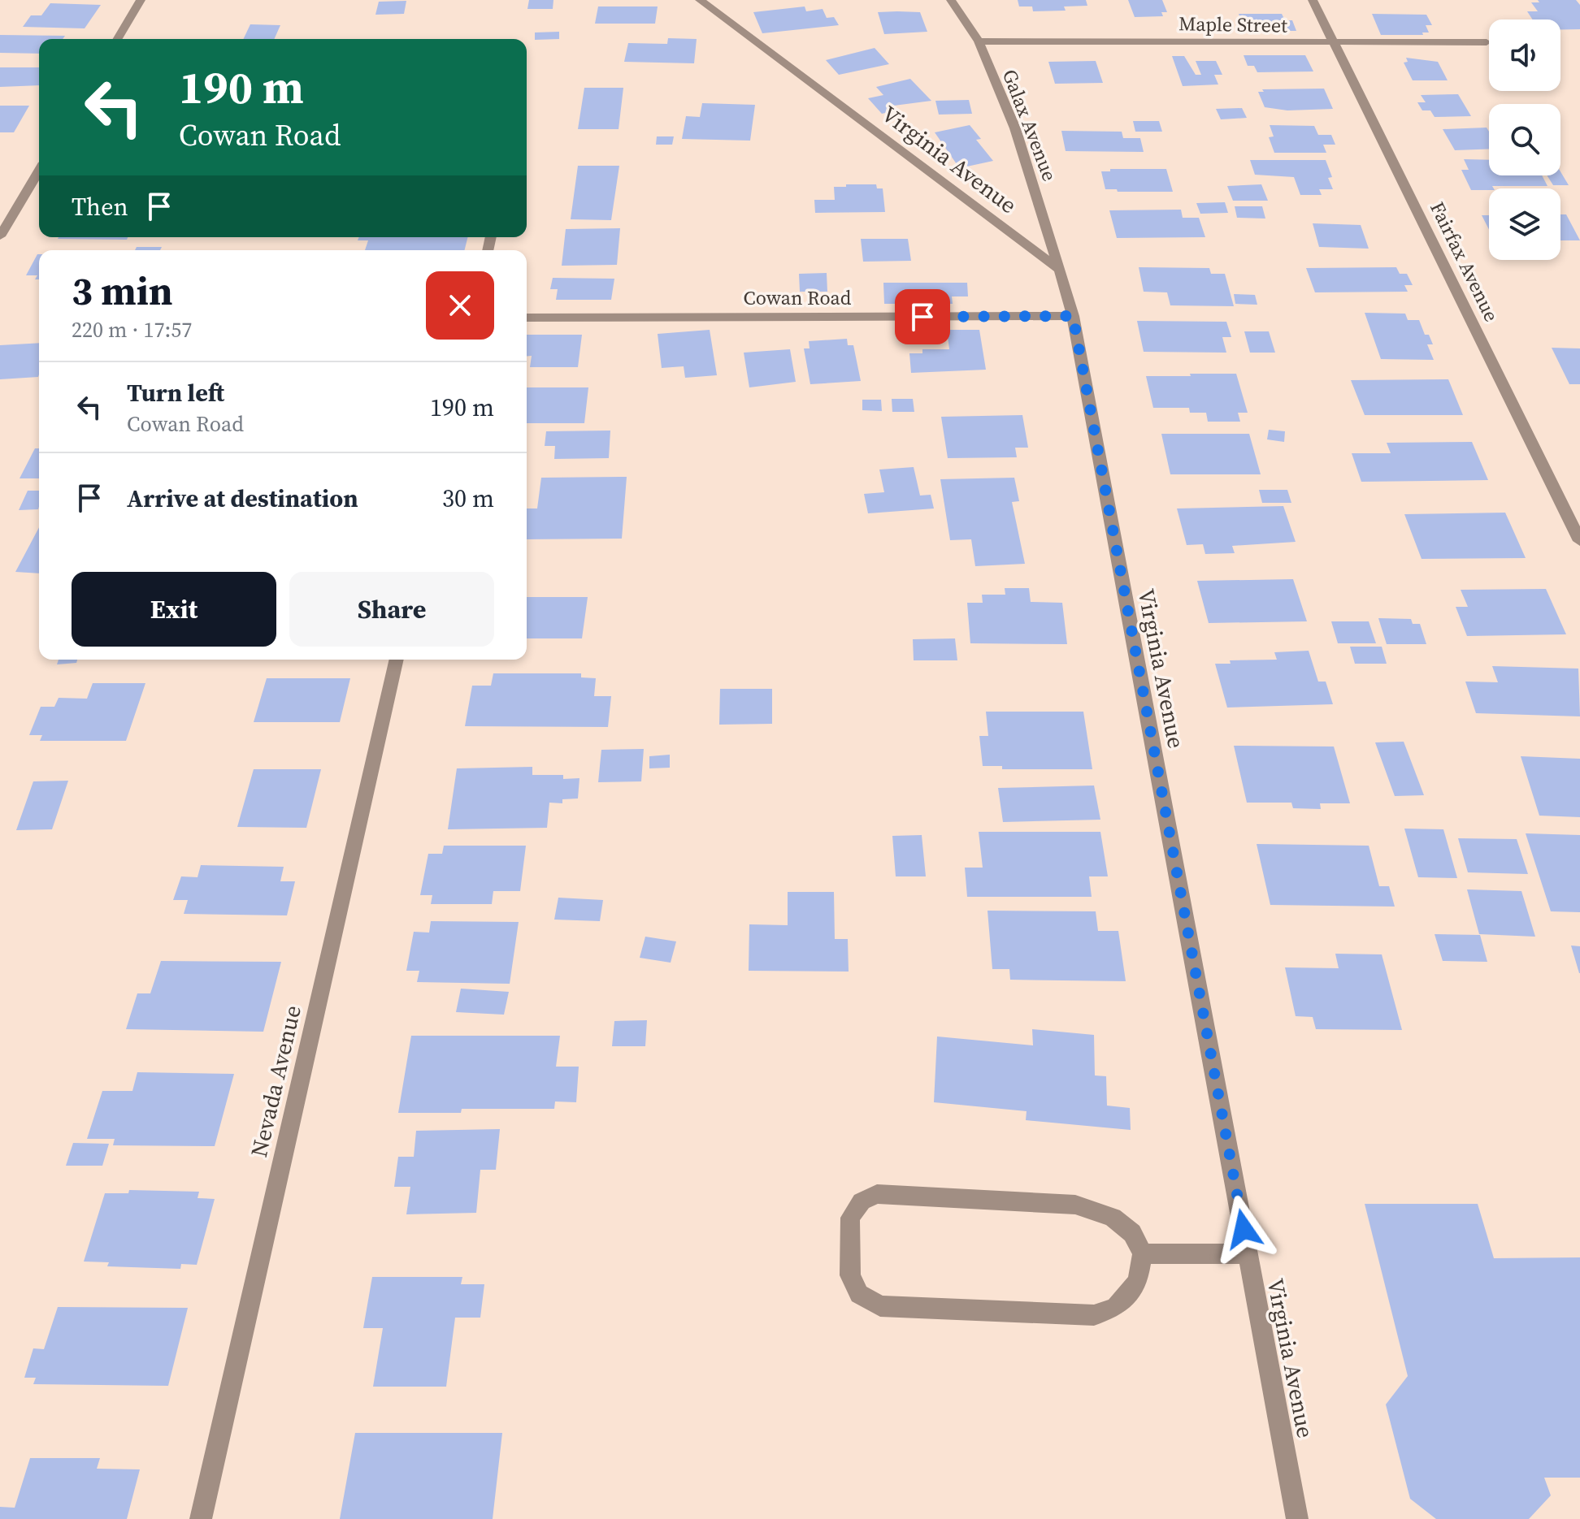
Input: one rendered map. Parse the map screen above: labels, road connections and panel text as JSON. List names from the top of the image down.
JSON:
{
  "streets": {
    "street": [
      "Maple Street",
      "Galax Avenue",
      "Virginia Avenue",
      "Fairfax Avenue",
      "Cowan Road",
      "Nevada Avenue"
    ]
  },
  "crossings": [
    ["Maple Street", "Galax Avenue"],
    ["Maple Street", "Fairfax Avenue"],
    ["Galax Avenue", "Virginia Avenue"],
    ["Virginia Avenue", "Cowan Road"]
  ],
  "page": {
    "turn": ["190 m", "Cowan Road"],
    "then": "Then",
    "heading": ["3 min", "220 m · 17:57"],
    "list": [
      {
        "name": "Turn left",
        "note": "Cowan Road",
        "value": "190 m"
      },
      {
        "name": "Arrive at destination",
        "value": "30 m"
      }
    ],
    "buttons": ["Exit", "Share"]
  }
}
